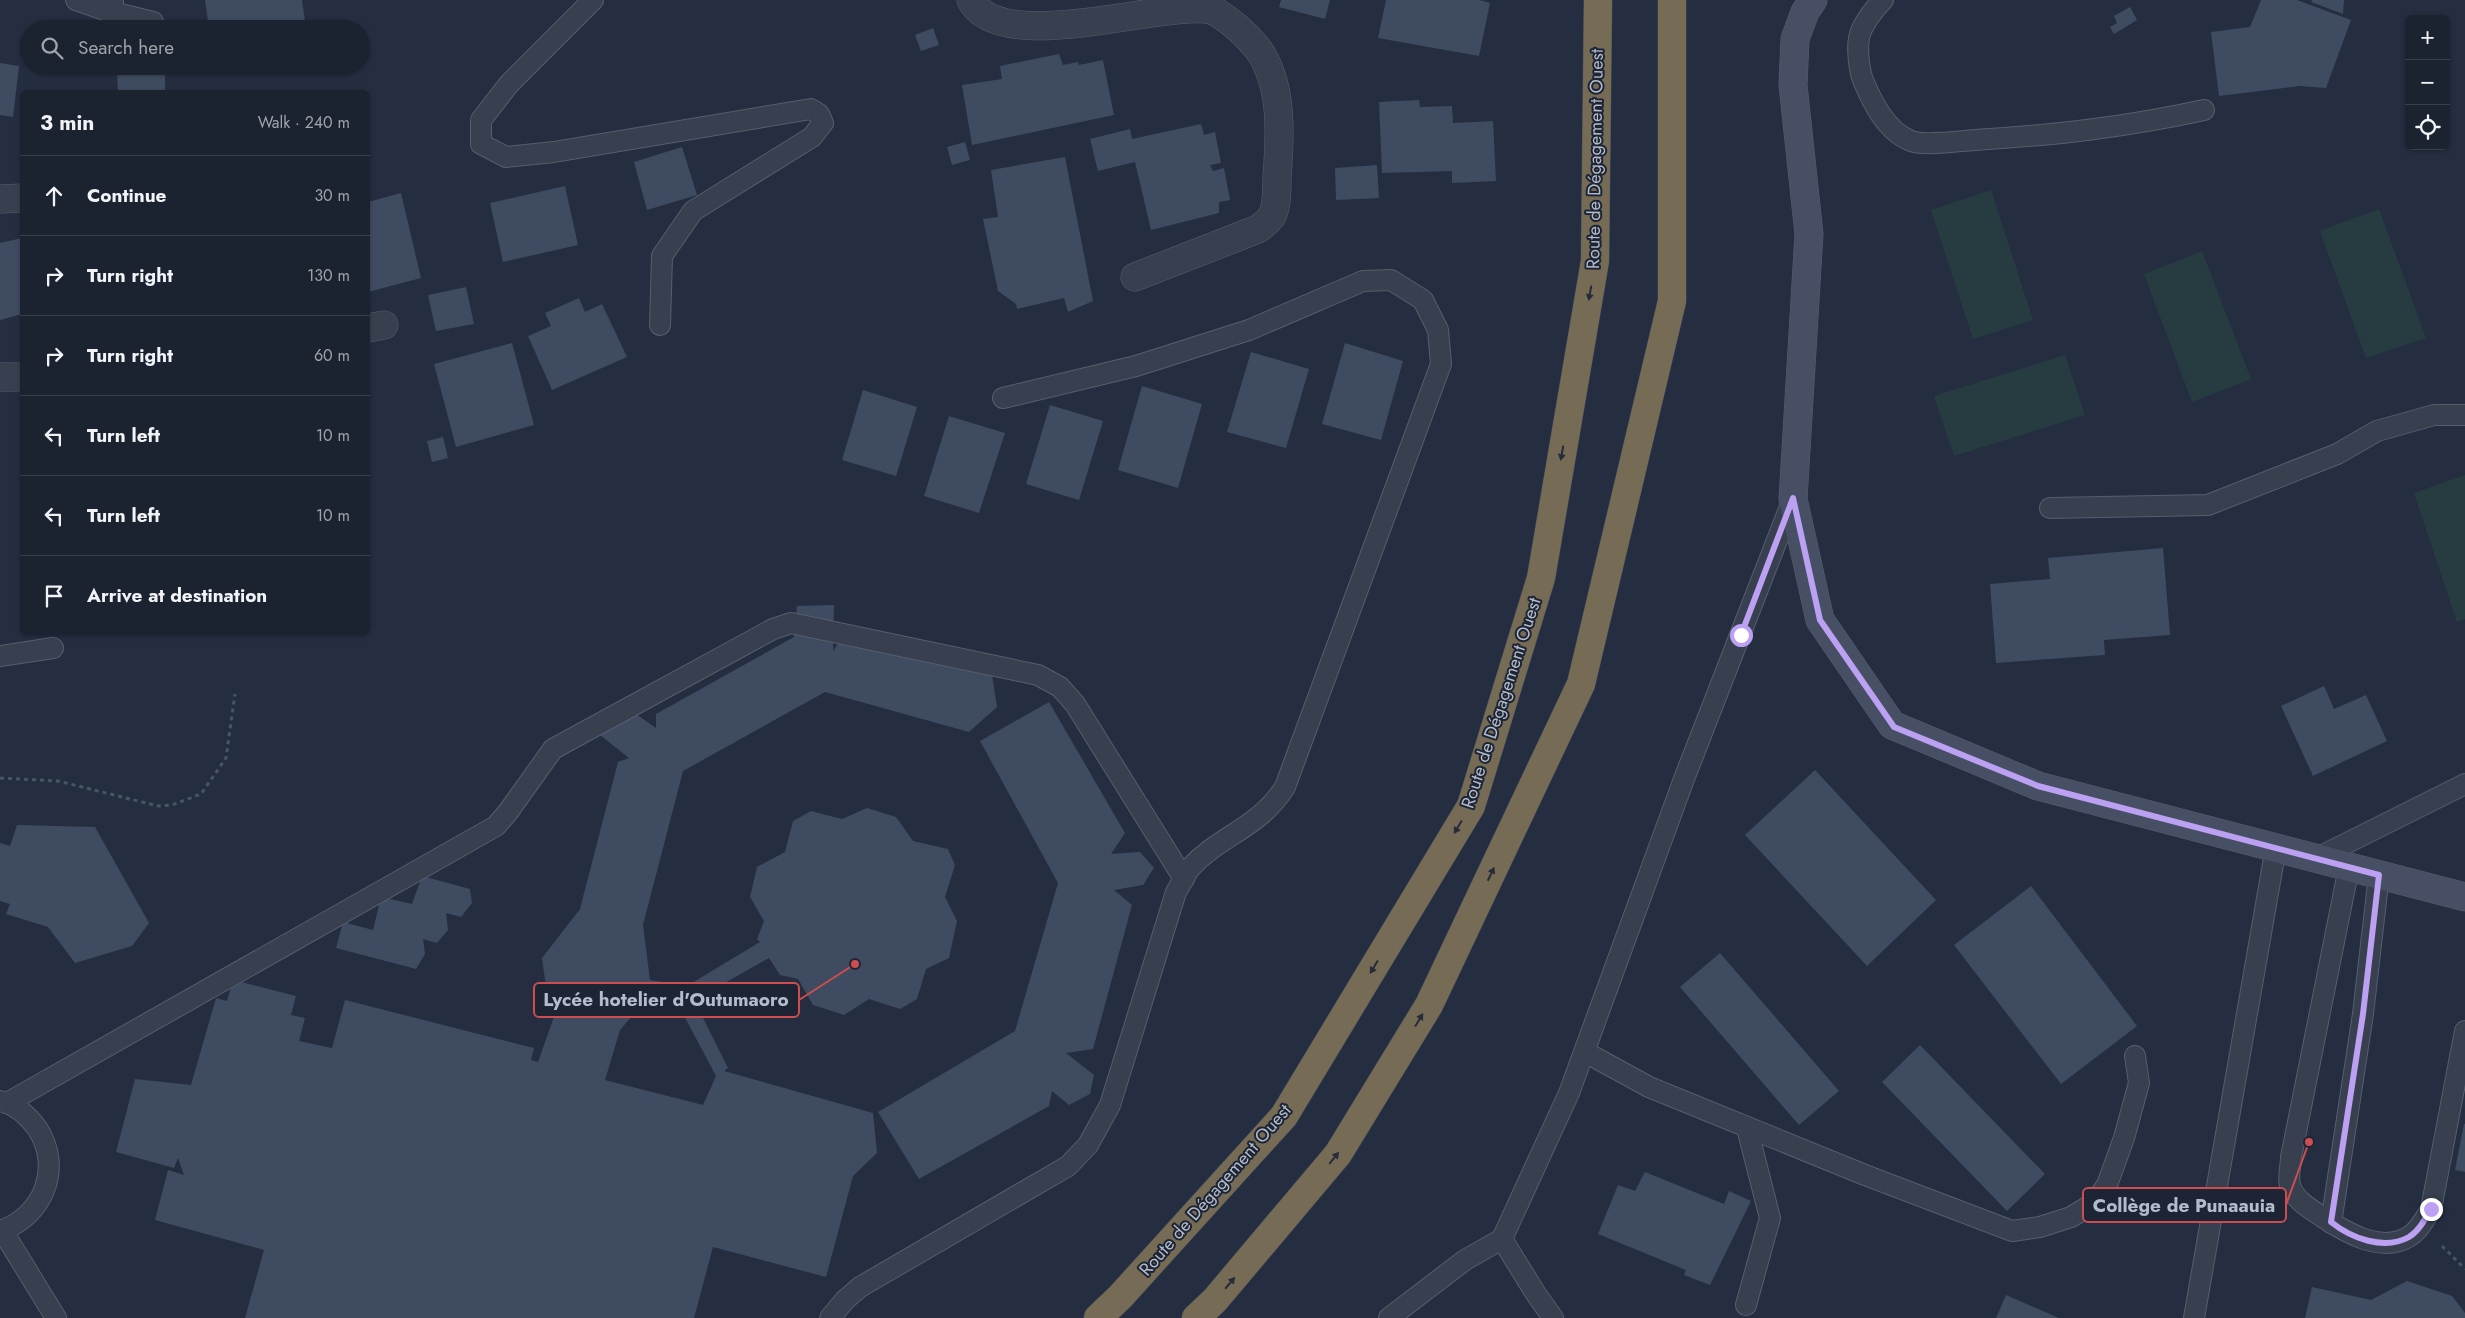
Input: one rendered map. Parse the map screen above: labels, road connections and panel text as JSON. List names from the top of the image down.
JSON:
{
  "streets": {
    "highway": ["Route de Dégagement Ouest"]
  },
  "places": ["Lycée hotelier d'Outumaoro", "Collège de Punaauia"],
  "page": {
    "map_buttons": ["+", "−"],
    "search": "Search here",
    "heading": ["3 min", "Walk · 240 m"],
    "list": [
      ["Continue", "30 m"],
      ["Turn right", "130 m"],
      ["Turn right", "60 m"],
      ["Turn left", "10 m"],
      ["Turn left", "10 m"],
      "Arrive at destination"
    ]
  }
}
